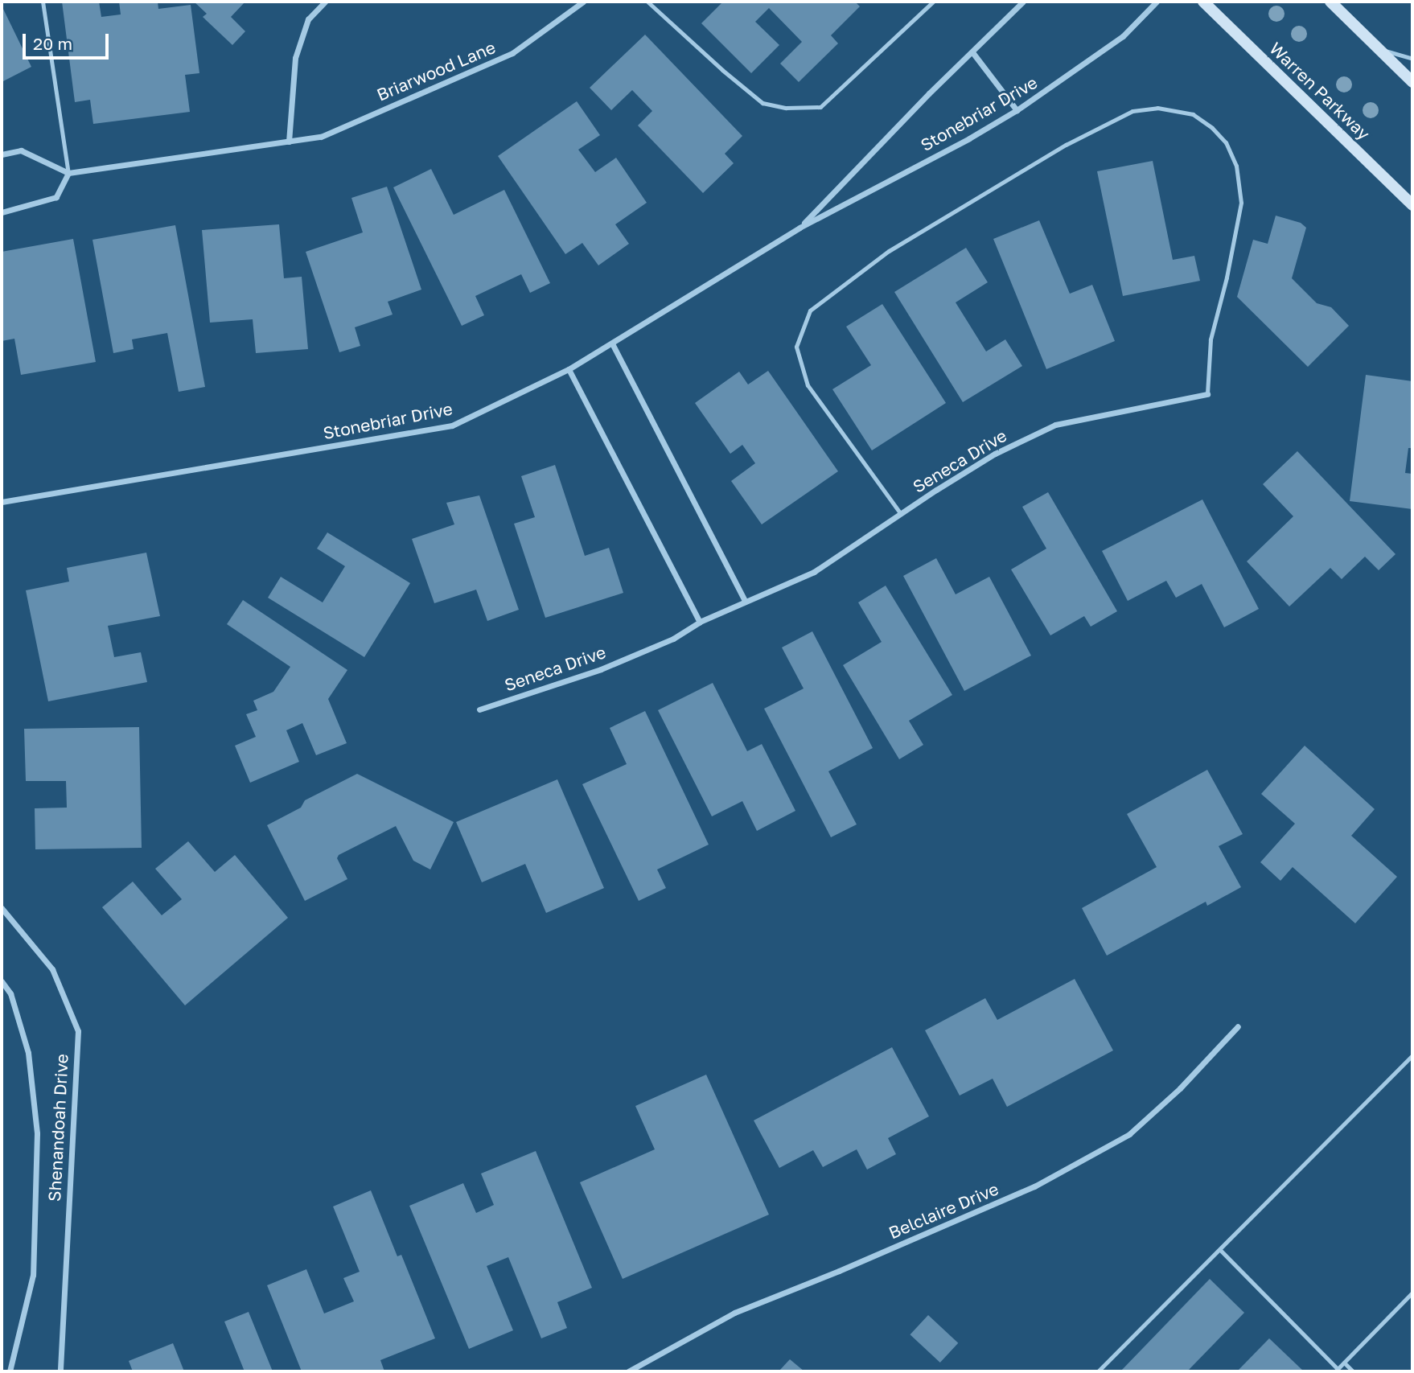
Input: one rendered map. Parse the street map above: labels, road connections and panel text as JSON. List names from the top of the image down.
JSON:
{
  "streets": {
    "main road": ["Warren Parkway"],
    "street": [
      "Briarwood Lane",
      "Stonebriar Drive",
      "Seneca Drive",
      "Shenandoah Drive",
      "Belclaire Drive"
    ]
  },
  "scale_bar": "20 m"
}
